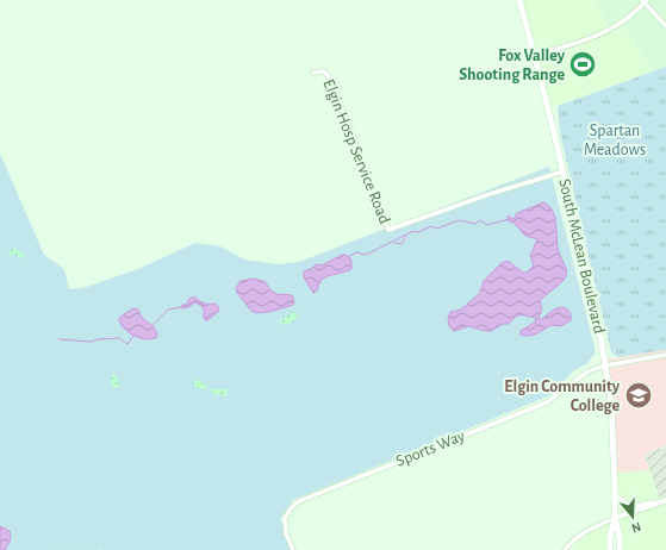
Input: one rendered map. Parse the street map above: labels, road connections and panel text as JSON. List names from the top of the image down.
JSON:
{
  "streets": {
    "main road": ["South McLean Boulevard"],
    "street": ["Elgin Hosp Service Road", "Sports Way"]
  },
  "crossings": [
    ["Elgin Hosp Service Road", "South McLean Boulevard"],
    ["South McLean Boulevard", "Sports Way"]
  ],
  "parks": ["Spartan Meadows"],
  "places": {
    "sports": ["Fox Valley Shooting Range"],
    "school or university": ["Elgin Community College"]
  },
  "north": "bottom"
}
